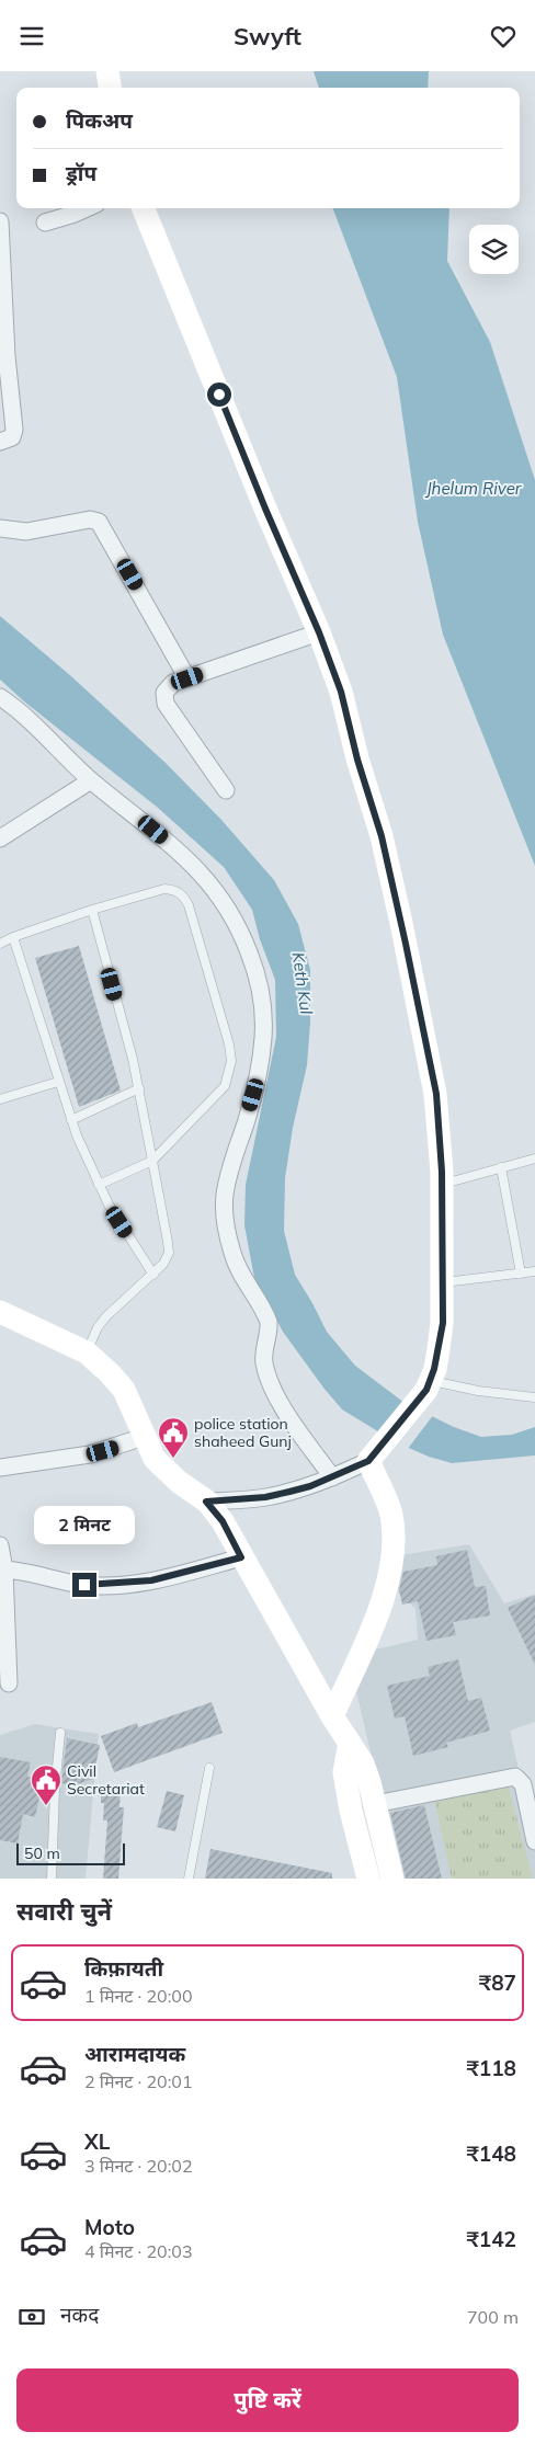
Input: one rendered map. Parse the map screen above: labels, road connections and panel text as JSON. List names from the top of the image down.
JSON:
{
  "water": ["Jhelum River", "Keth Kul"],
  "places": {
    "public building": ["police station shaheed Gunj", "Civil Secretariat"]
  },
  "scale_bar": "50 m",
  "page": {
    "header": "Swyft",
    "banner": ["पिकअप", "ड्रॉप"],
    "bubble": "2 मिनट",
    "scale": "50 m",
    "heading": "सवारी चुनें",
    "list": [
      {
        "name": "किफ़ायती",
        "note": "1 मिनट · 20:00",
        "value": "₹87"
      },
      {
        "name": "आरामदायक",
        "note": "2 मिनट · 20:01",
        "value": "₹118"
      },
      {
        "name": "XL",
        "note": "3 मिनट · 20:02",
        "value": "₹148"
      },
      {
        "name": "Moto",
        "note": "4 मिनट · 20:03",
        "value": "₹142"
      }
    ],
    "pay": ["नकद", "700 m"],
    "buttons": "पुष्टि करें"
  }
}
